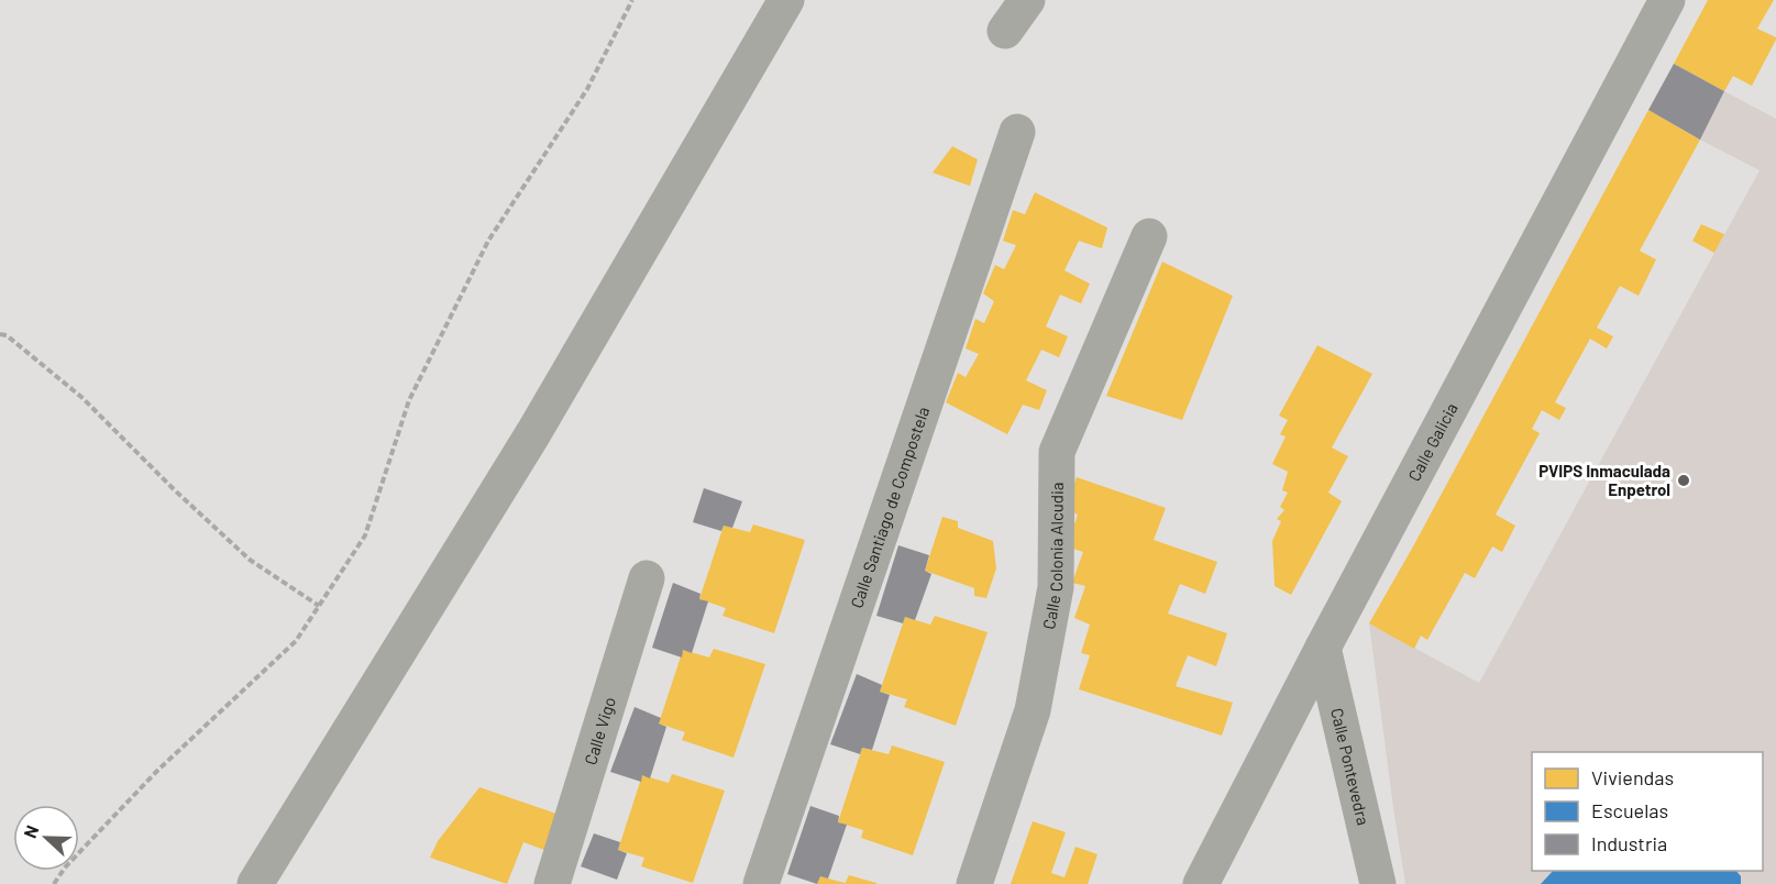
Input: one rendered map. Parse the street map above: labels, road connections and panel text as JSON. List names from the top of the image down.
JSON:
{
  "streets": {
    "street": [
      "Calle Galicia",
      "Calle Santiago de Compostela",
      "Calle Colonia Alcudia",
      "Calle Vigo",
      "Calle Pontevedra"
    ]
  },
  "crossings": [
    ["Calle Galicia", "Calle Pontevedra"]
  ],
  "places": ["PVIPS Inmaculada Enpetrol"],
  "legend": ["Viviendas", "Escuelas", "Industria"],
  "north": "left"
}
